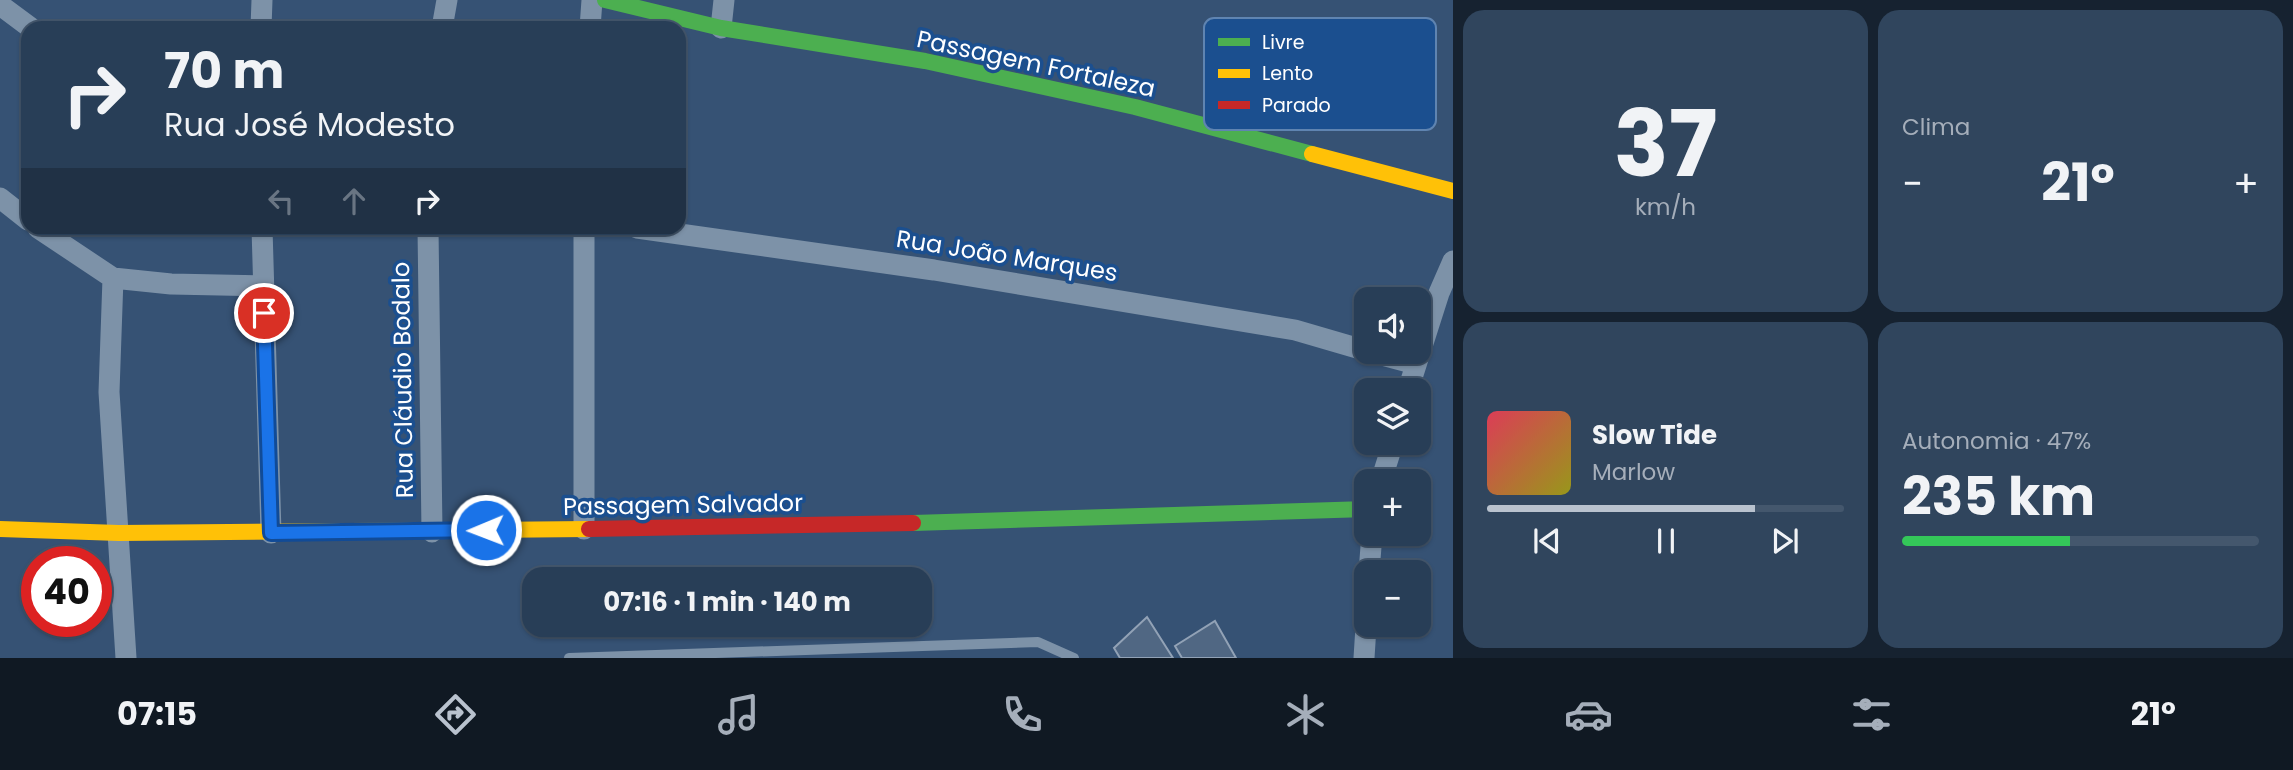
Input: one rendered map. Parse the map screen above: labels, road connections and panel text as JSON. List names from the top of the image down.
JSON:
{
  "streets": {
    "street": [
      "Passagem Fortaleza",
      "Rua João Marques",
      "Rua Cláudio Bodalo",
      "Passagem Salvador"
    ]
  },
  "crossings": [
    ["Rua Cláudio Bodalo", "Passagem Salvador"]
  ],
  "legend": ["Livre", "Lento", "Parado"],
  "page": {
    "tile": [
      ["37", "km/h"],
      "Clima",
      ["Autonomia · 47%", "235 km"]
    ],
    "turn": ["70 m", "Rua José Modesto"],
    "heat": ["−", "21°", "+"],
    "map_buttons": ["+", "−"],
    "song": ["Slow Tide", "Marlow"],
    "limit": "40",
    "trip": "07:16 · 1 min · 140 m",
    "tabs": ["07:15", "21°"]
  }
}
